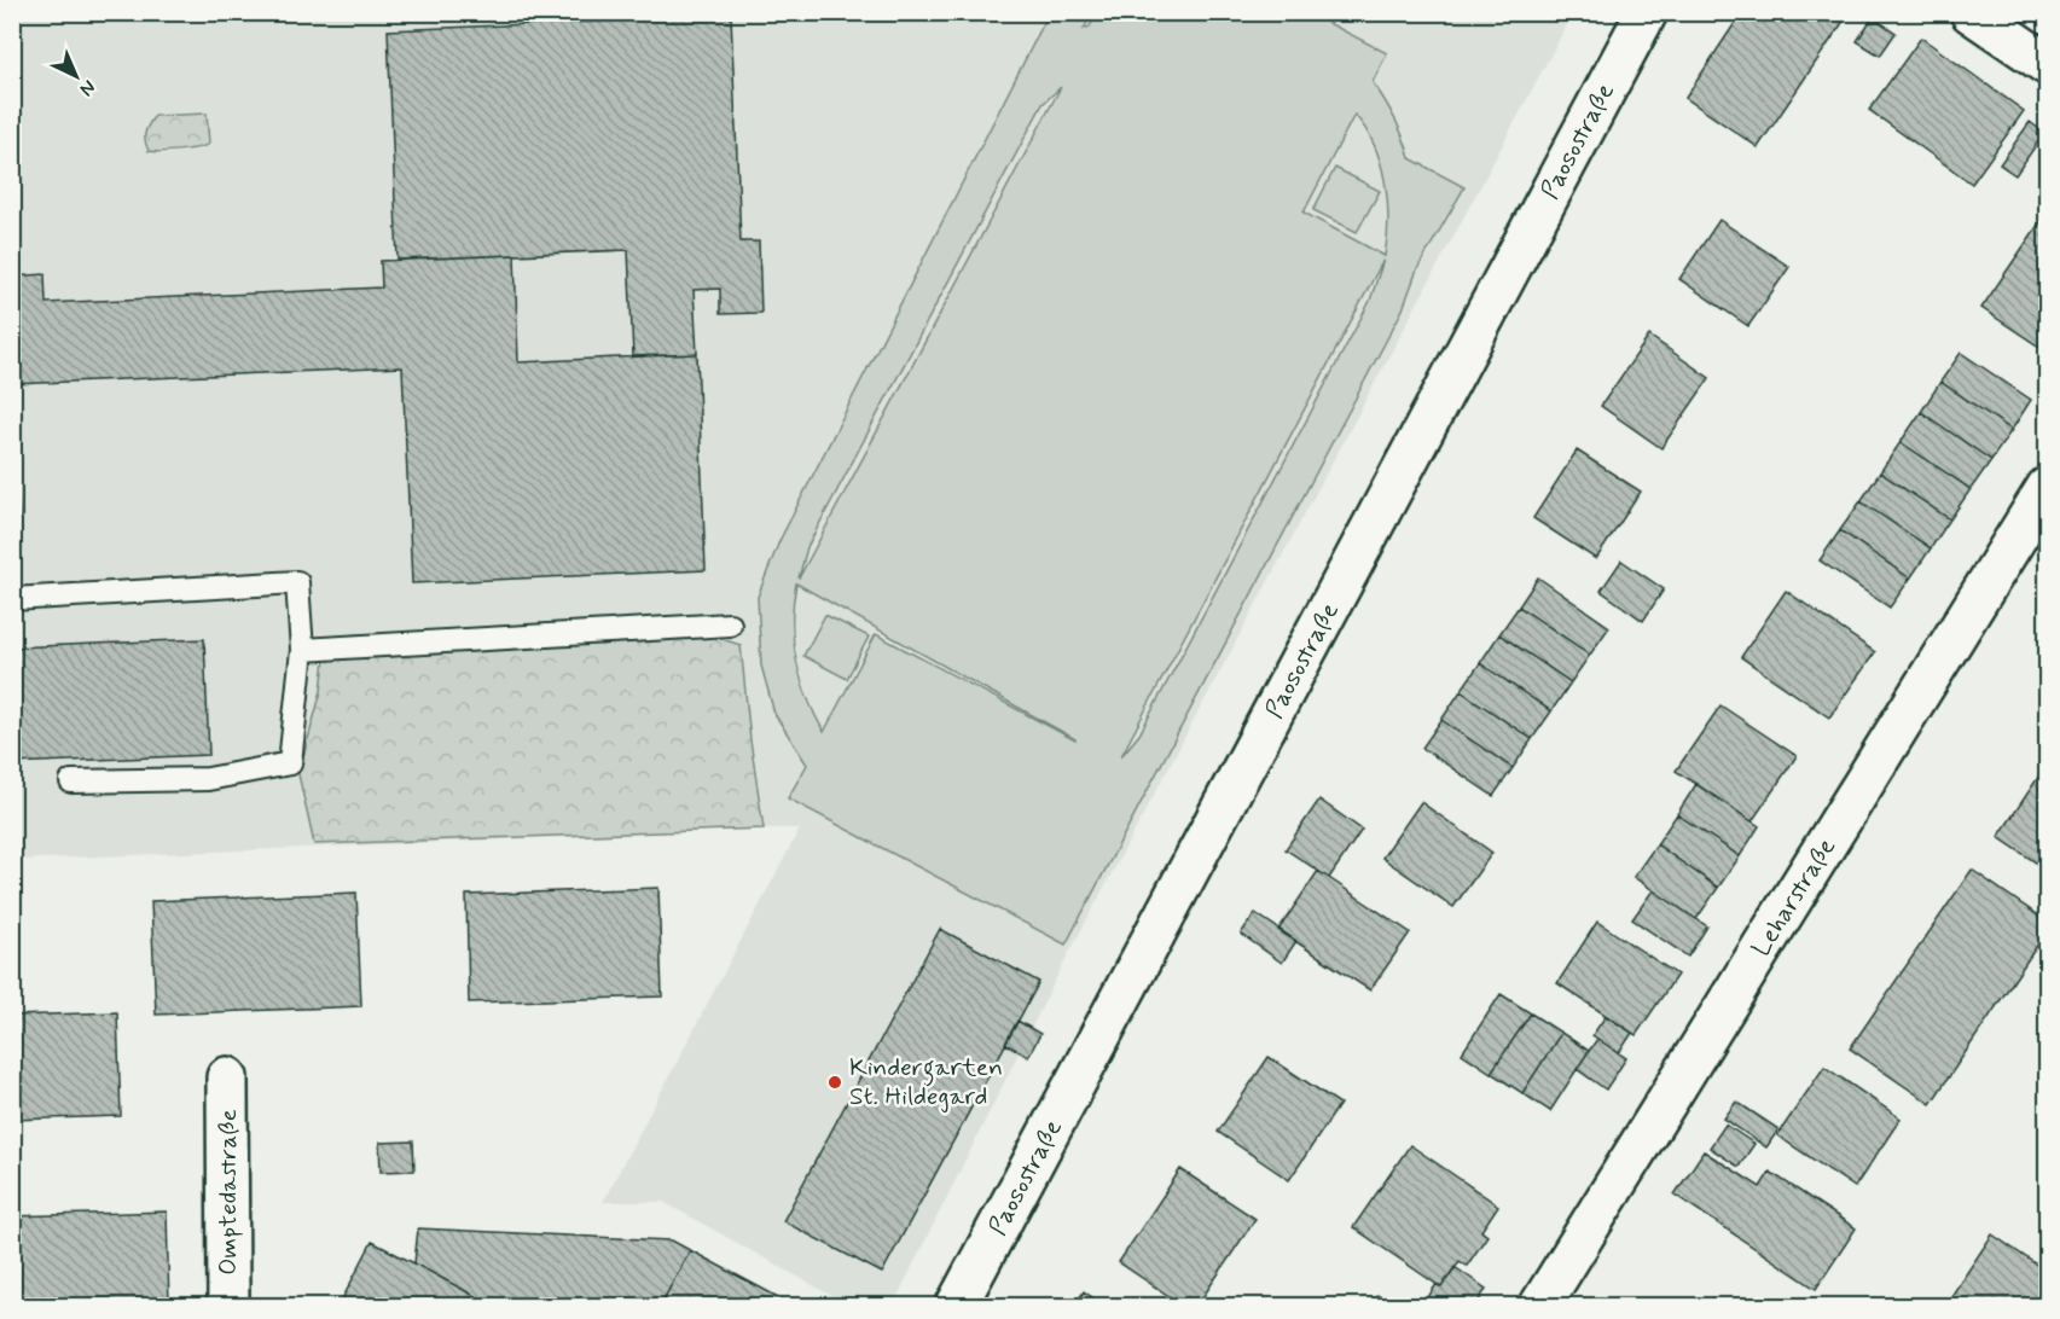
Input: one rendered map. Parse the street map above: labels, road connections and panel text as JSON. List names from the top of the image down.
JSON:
{
  "streets": {
    "street": ["Paosostraße", "Leharstraße", "Omptedastraße"]
  },
  "places": ["Kindergarten St. Hildegard"],
  "north": "bottom right"
}
